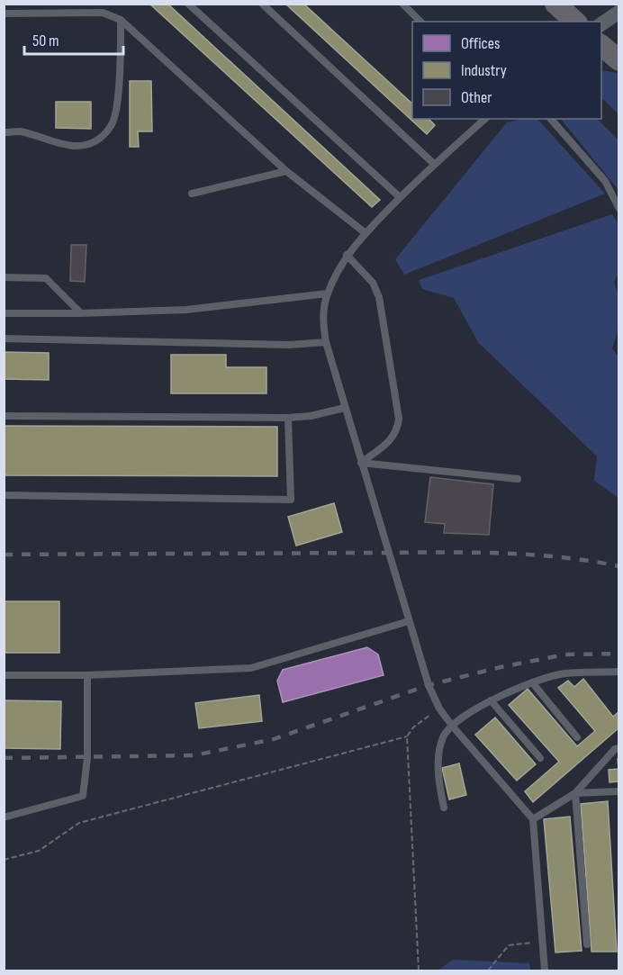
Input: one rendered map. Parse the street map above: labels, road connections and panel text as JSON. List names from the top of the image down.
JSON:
{
  "legend": ["Offices", "Industry", "Other"],
  "scale_bar": "50 m"
}
